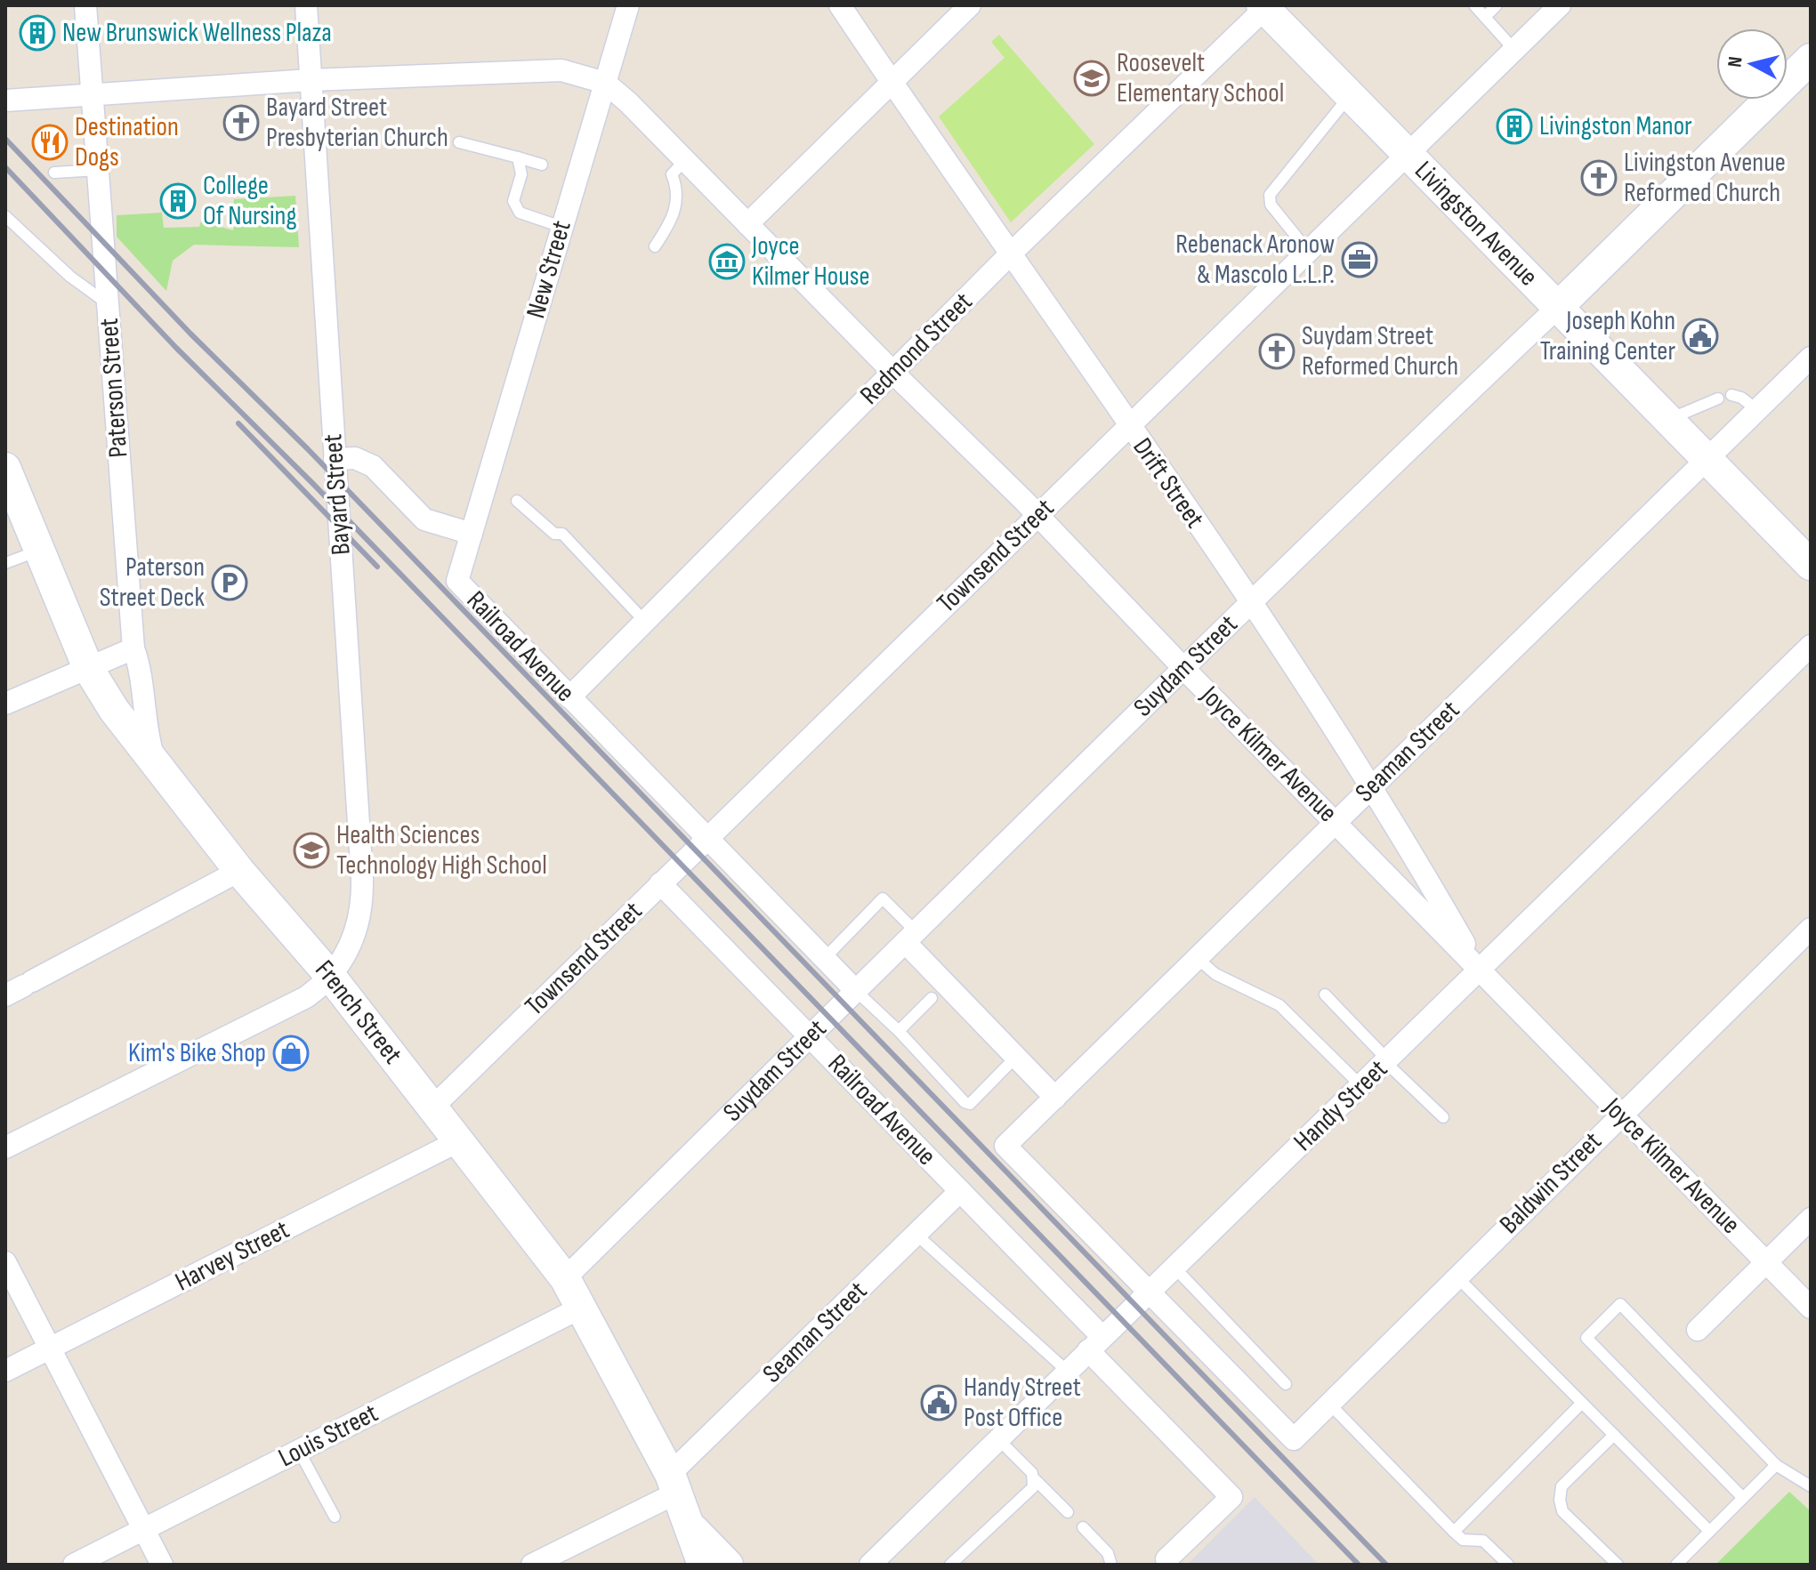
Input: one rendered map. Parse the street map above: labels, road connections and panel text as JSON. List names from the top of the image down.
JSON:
{
  "streets": {
    "main road": ["Livingston Avenue", "Suydam Street", "French Street"],
    "street": [
      "New Street",
      "Redmond Street",
      "Paterson Street",
      "Drift Street",
      "Bayard Street",
      "Townsend Street",
      "Railroad Avenue",
      "Seaman Street",
      "Joyce Kilmer Avenue",
      "Handy Street",
      "Baldwin Street",
      "Harvey Street",
      "Louis Street"
    ]
  },
  "crossings": [
    ["Livingston Avenue", "Redmond Street"],
    ["Livingston Avenue", "Townsend Street"],
    ["Livingston Avenue", "Suydam Street"],
    ["Livingston Avenue", "Seaman Street"],
    ["New Street", "Railroad Avenue"],
    ["New Street", "Joyce Kilmer Avenue"],
    ["Redmond Street", "Drift Street"],
    ["Redmond Street", "Railroad Avenue"],
    ["Redmond Street", "Joyce Kilmer Avenue"],
    ["Paterson Street", "French Street"],
    ["Drift Street", "Townsend Street"],
    ["Drift Street", "Suydam Street"],
    ["Drift Street", "Seaman Street"],
    ["Drift Street", "Joyce Kilmer Avenue"],
    ["Drift Street", "Handy Street"],
    ["Bayard Street", "French Street"],
    ["Townsend Street", "Railroad Avenue"],
    ["Townsend Street", "Joyce Kilmer Avenue"],
    ["Townsend Street", "French Street"],
    ["Railroad Avenue", "Suydam Street"],
    ["Railroad Avenue", "Seaman Street"],
    ["Railroad Avenue", "Handy Street"],
    ["Suydam Street", "Joyce Kilmer Avenue"],
    ["Suydam Street", "French Street"],
    ["Seaman Street", "Joyce Kilmer Avenue"],
    ["Seaman Street", "French Street"],
    ["Seaman Street", "Handy Street"],
    ["Seaman Street", "Baldwin Street"],
    ["Joyce Kilmer Avenue", "Handy Street"],
    ["Joyce Kilmer Avenue", "Baldwin Street"],
    ["French Street", "Harvey Street"],
    ["French Street", "Louis Street"],
    ["Handy Street", "Baldwin Street"]
  ],
  "places": {
    "building": ["New Brunswick Wellness Plaza", "Livingston Manor", "College Of Nursing"],
    "school or university": ["Roosevelt Elementary School", "Health Sciences Technology High School"],
    "church": ["Bayard Street Presbyterian Church", "Livingston Avenue Reformed Church", "Suydam Street Reformed Church"],
    "restaurant": ["Destination Dogs"],
    "office": ["Rebenack Aronow & Mascolo L.L.P."],
    "museum": ["Joyce Kilmer House"],
    "public building": ["Joseph Kohn Training Center", "Handy Street Post Office"],
    "parking": ["Paterson Street Deck"],
    "shop": ["Kim's Bike Shop"]
  },
  "north": "left"
}
